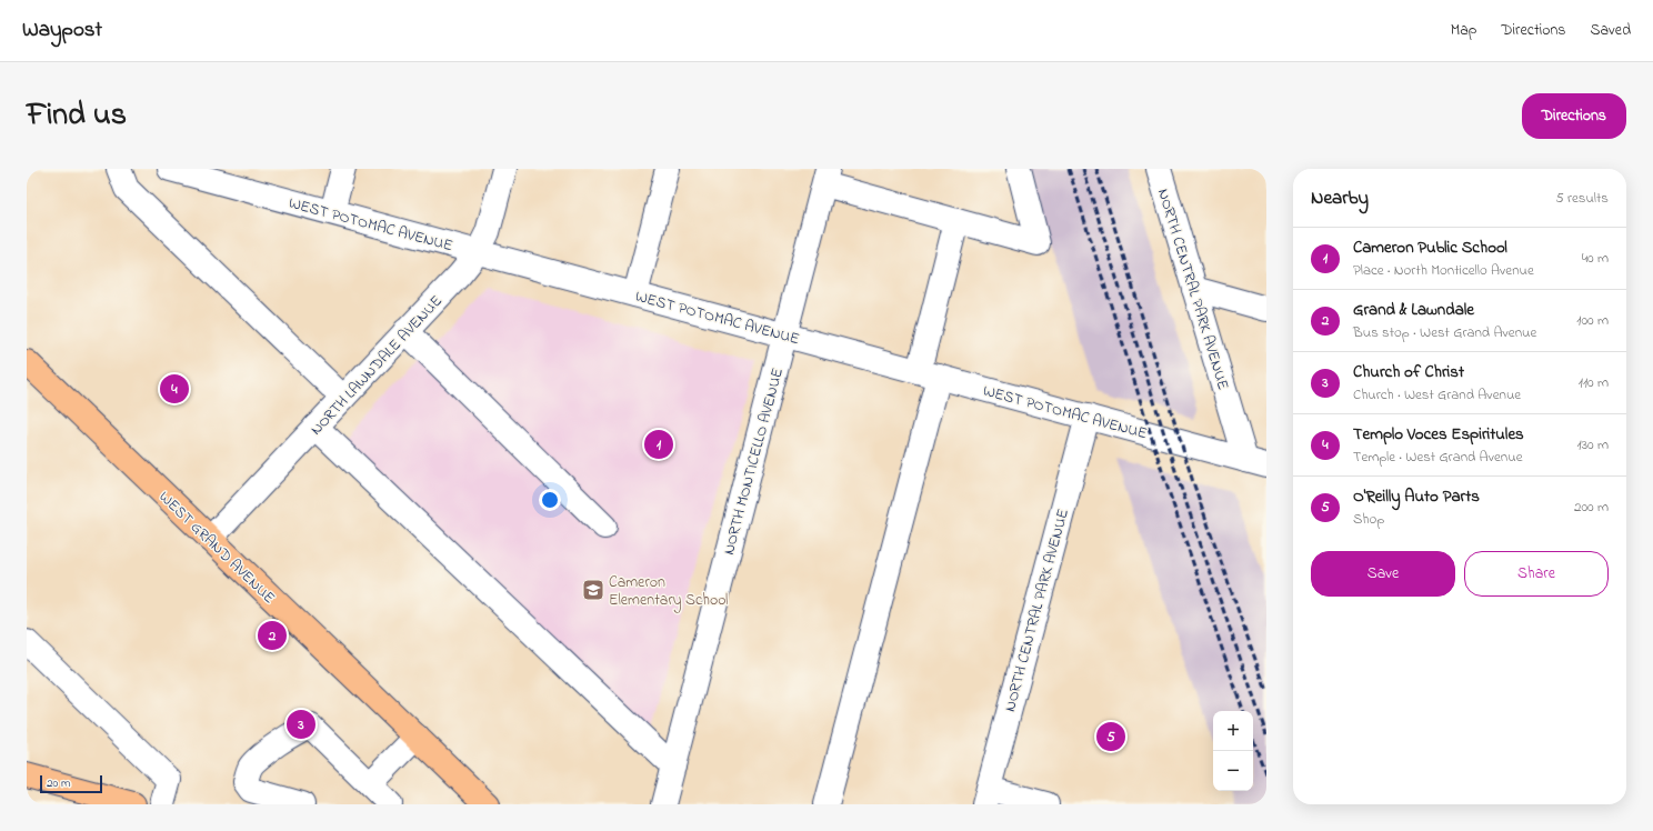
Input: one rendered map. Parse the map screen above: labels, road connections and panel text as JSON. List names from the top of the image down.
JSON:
{
  "streets": {
    "main road": ["WEST GRAND AVENUE"],
    "street": [
      "WEST POTOMAC AVENUE",
      "NORTH CENTRAL PARK AVENUE",
      "NORTH LAWNDALE AVENUE",
      "NORTH MONTICELLO AVENUE"
    ]
  },
  "crossings": [
    ["WEST POTOMAC AVENUE", "NORTH CENTRAL PARK AVENUE"],
    ["WEST POTOMAC AVENUE", "NORTH LAWNDALE AVENUE"],
    ["WEST POTOMAC AVENUE", "NORTH MONTICELLO AVENUE"],
    ["NORTH LAWNDALE AVENUE", "WEST GRAND AVENUE"]
  ],
  "places": {
    "school or university": ["Cameron Elementary School"]
  },
  "scale_bar": "20 m",
  "page": {
    "header": "Waypost",
    "nav": ["Map", "Directions", "Saved"],
    "title": "Find us",
    "buttons": [
      "Directions",
      ["Save", "Share"]
    ],
    "heading": ["Nearby", "5 results"],
    "list": [
      {
        "mark": "1",
        "name": "Cameron Public School",
        "note": "Place · North Monticello Avenue",
        "value": "40 m"
      },
      {
        "mark": "2",
        "name": "Grand & Lawndale",
        "note": "Bus stop · West Grand Avenue",
        "value": "100 m"
      },
      {
        "mark": "3",
        "name": "Church of Christ",
        "note": "Church · West Grand Avenue",
        "value": "110 m"
      },
      {
        "mark": "4",
        "name": "Templo Voces Espiritules",
        "note": "Temple · West Grand Avenue",
        "value": "130 m"
      },
      {
        "mark": "5",
        "name": "O'Reilly Auto Parts",
        "note": "Shop",
        "value": "200 m"
      }
    ],
    "pins": [
      "4",
      "1",
      "2",
      "3",
      "5"
    ],
    "map_buttons": ["+", "−"],
    "scale": "20 m"
  }
}
